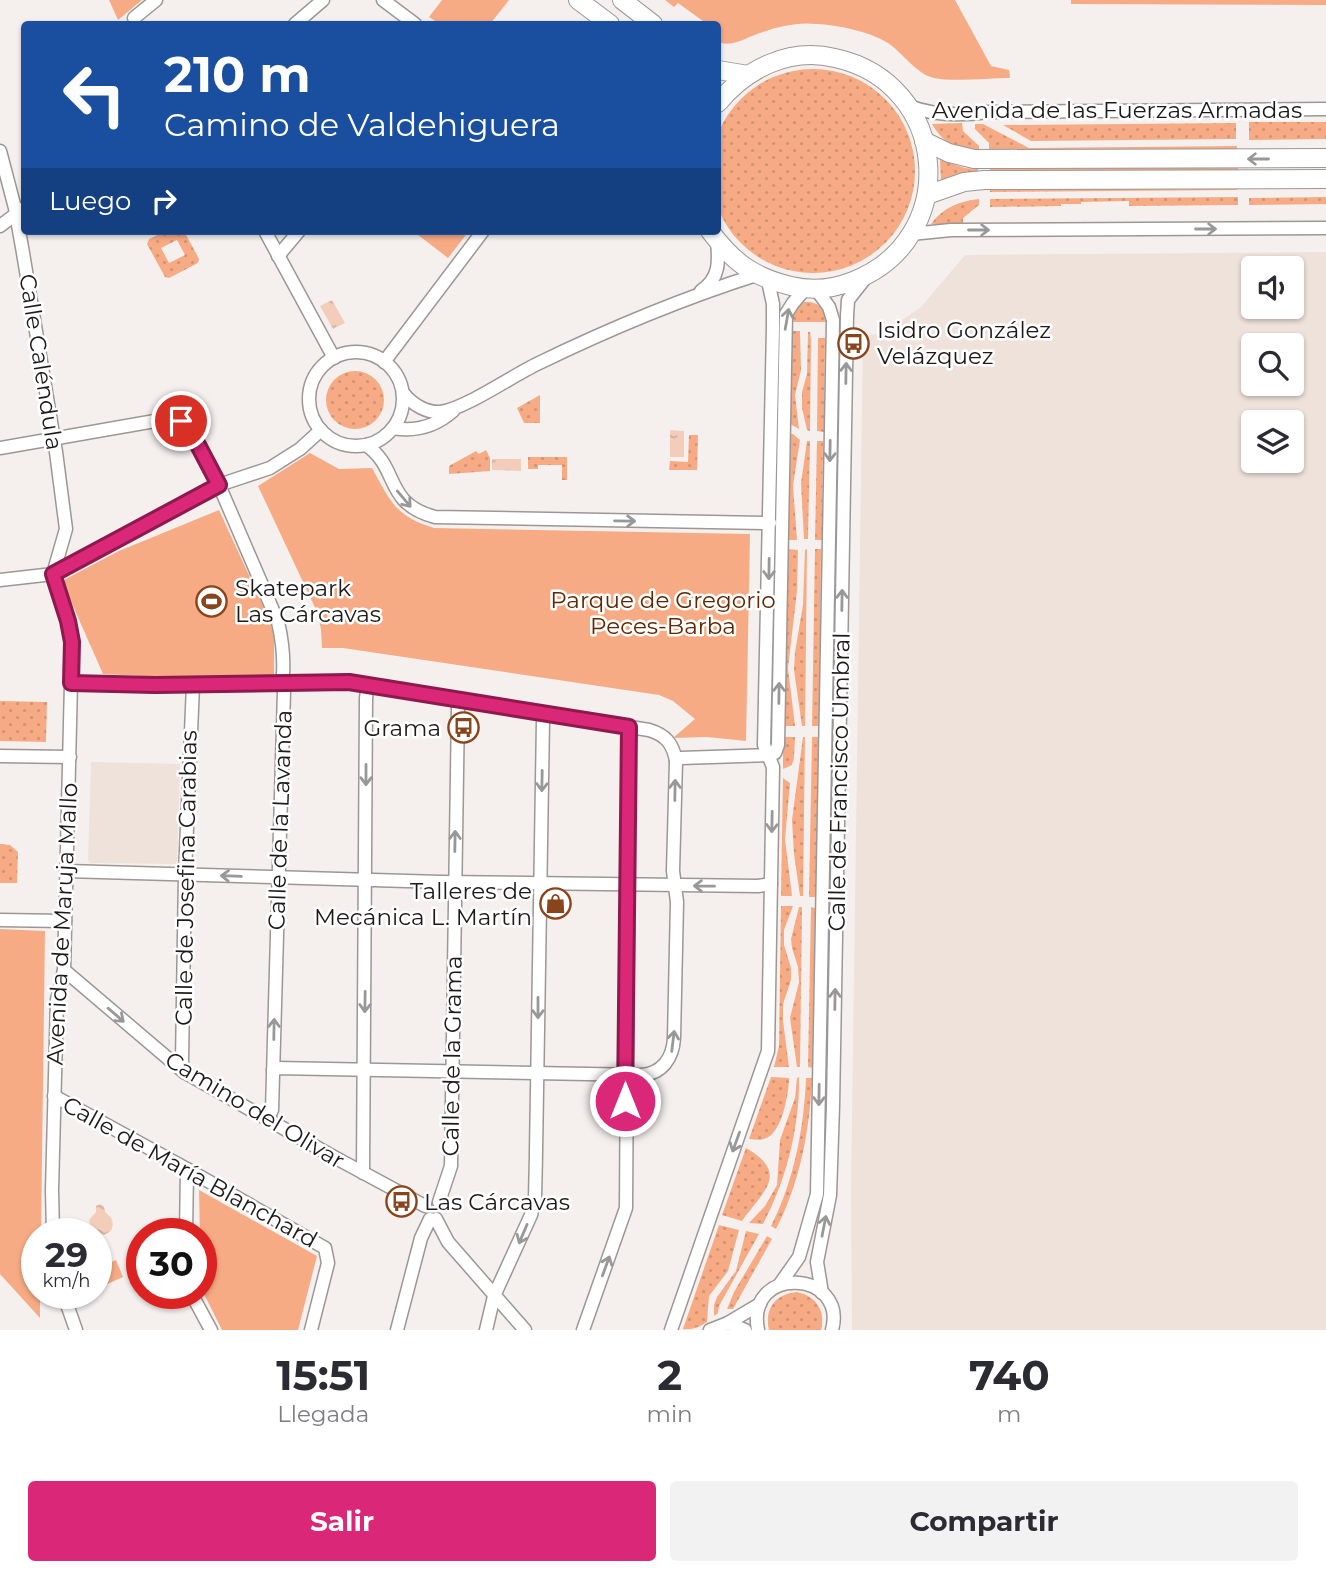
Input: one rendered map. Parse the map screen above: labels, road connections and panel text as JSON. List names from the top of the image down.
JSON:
{
  "streets": {
    "street": [
      "Avenida de las Fuerzas Armadas",
      "Calle Caléndula",
      "Calle de Francisco Umbral",
      "Calle de la Lavanda",
      "Calle de Josefina Carabias",
      "Avenida de Maruja Mallo",
      "Calle de la Grama",
      "Camino del Olivar",
      "Calle de María Blanchard"
    ]
  },
  "crossings": [
    ["Calle Caléndula", "Calle de la Lavanda"],
    ["Calle Caléndula", "Avenida de Maruja Mallo"],
    ["Calle de la Lavanda", "Camino del Olivar"],
    ["Calle de Josefina Carabias", "Camino del Olivar"],
    ["Avenida de Maruja Mallo", "Camino del Olivar"],
    ["Avenida de Maruja Mallo", "Calle de María Blanchard"],
    ["Calle de la Grama", "Camino del Olivar"]
  ],
  "one_way": ["Camino del Olivar"],
  "parks": ["Parque de Gregorio Peces-Barba"],
  "places": {
    "bus stop": ["Isidro González Velázquez", "Grama", "Las Cárcavas"],
    "sports": ["Skatepark Las Cárcavas"],
    "shop": ["Talleres de Mecánica L. Martín"]
  },
  "page": {
    "turn": ["210 m", "Camino de Valdehiguera"],
    "then": "Luego",
    "speed": "29 km/h",
    "limit": "30",
    "eta": [
      "15:51",
      "Llegada",
      "2",
      "min",
      "740",
      "m"
    ],
    "buttons": ["Salir", "Compartir"]
  }
}
